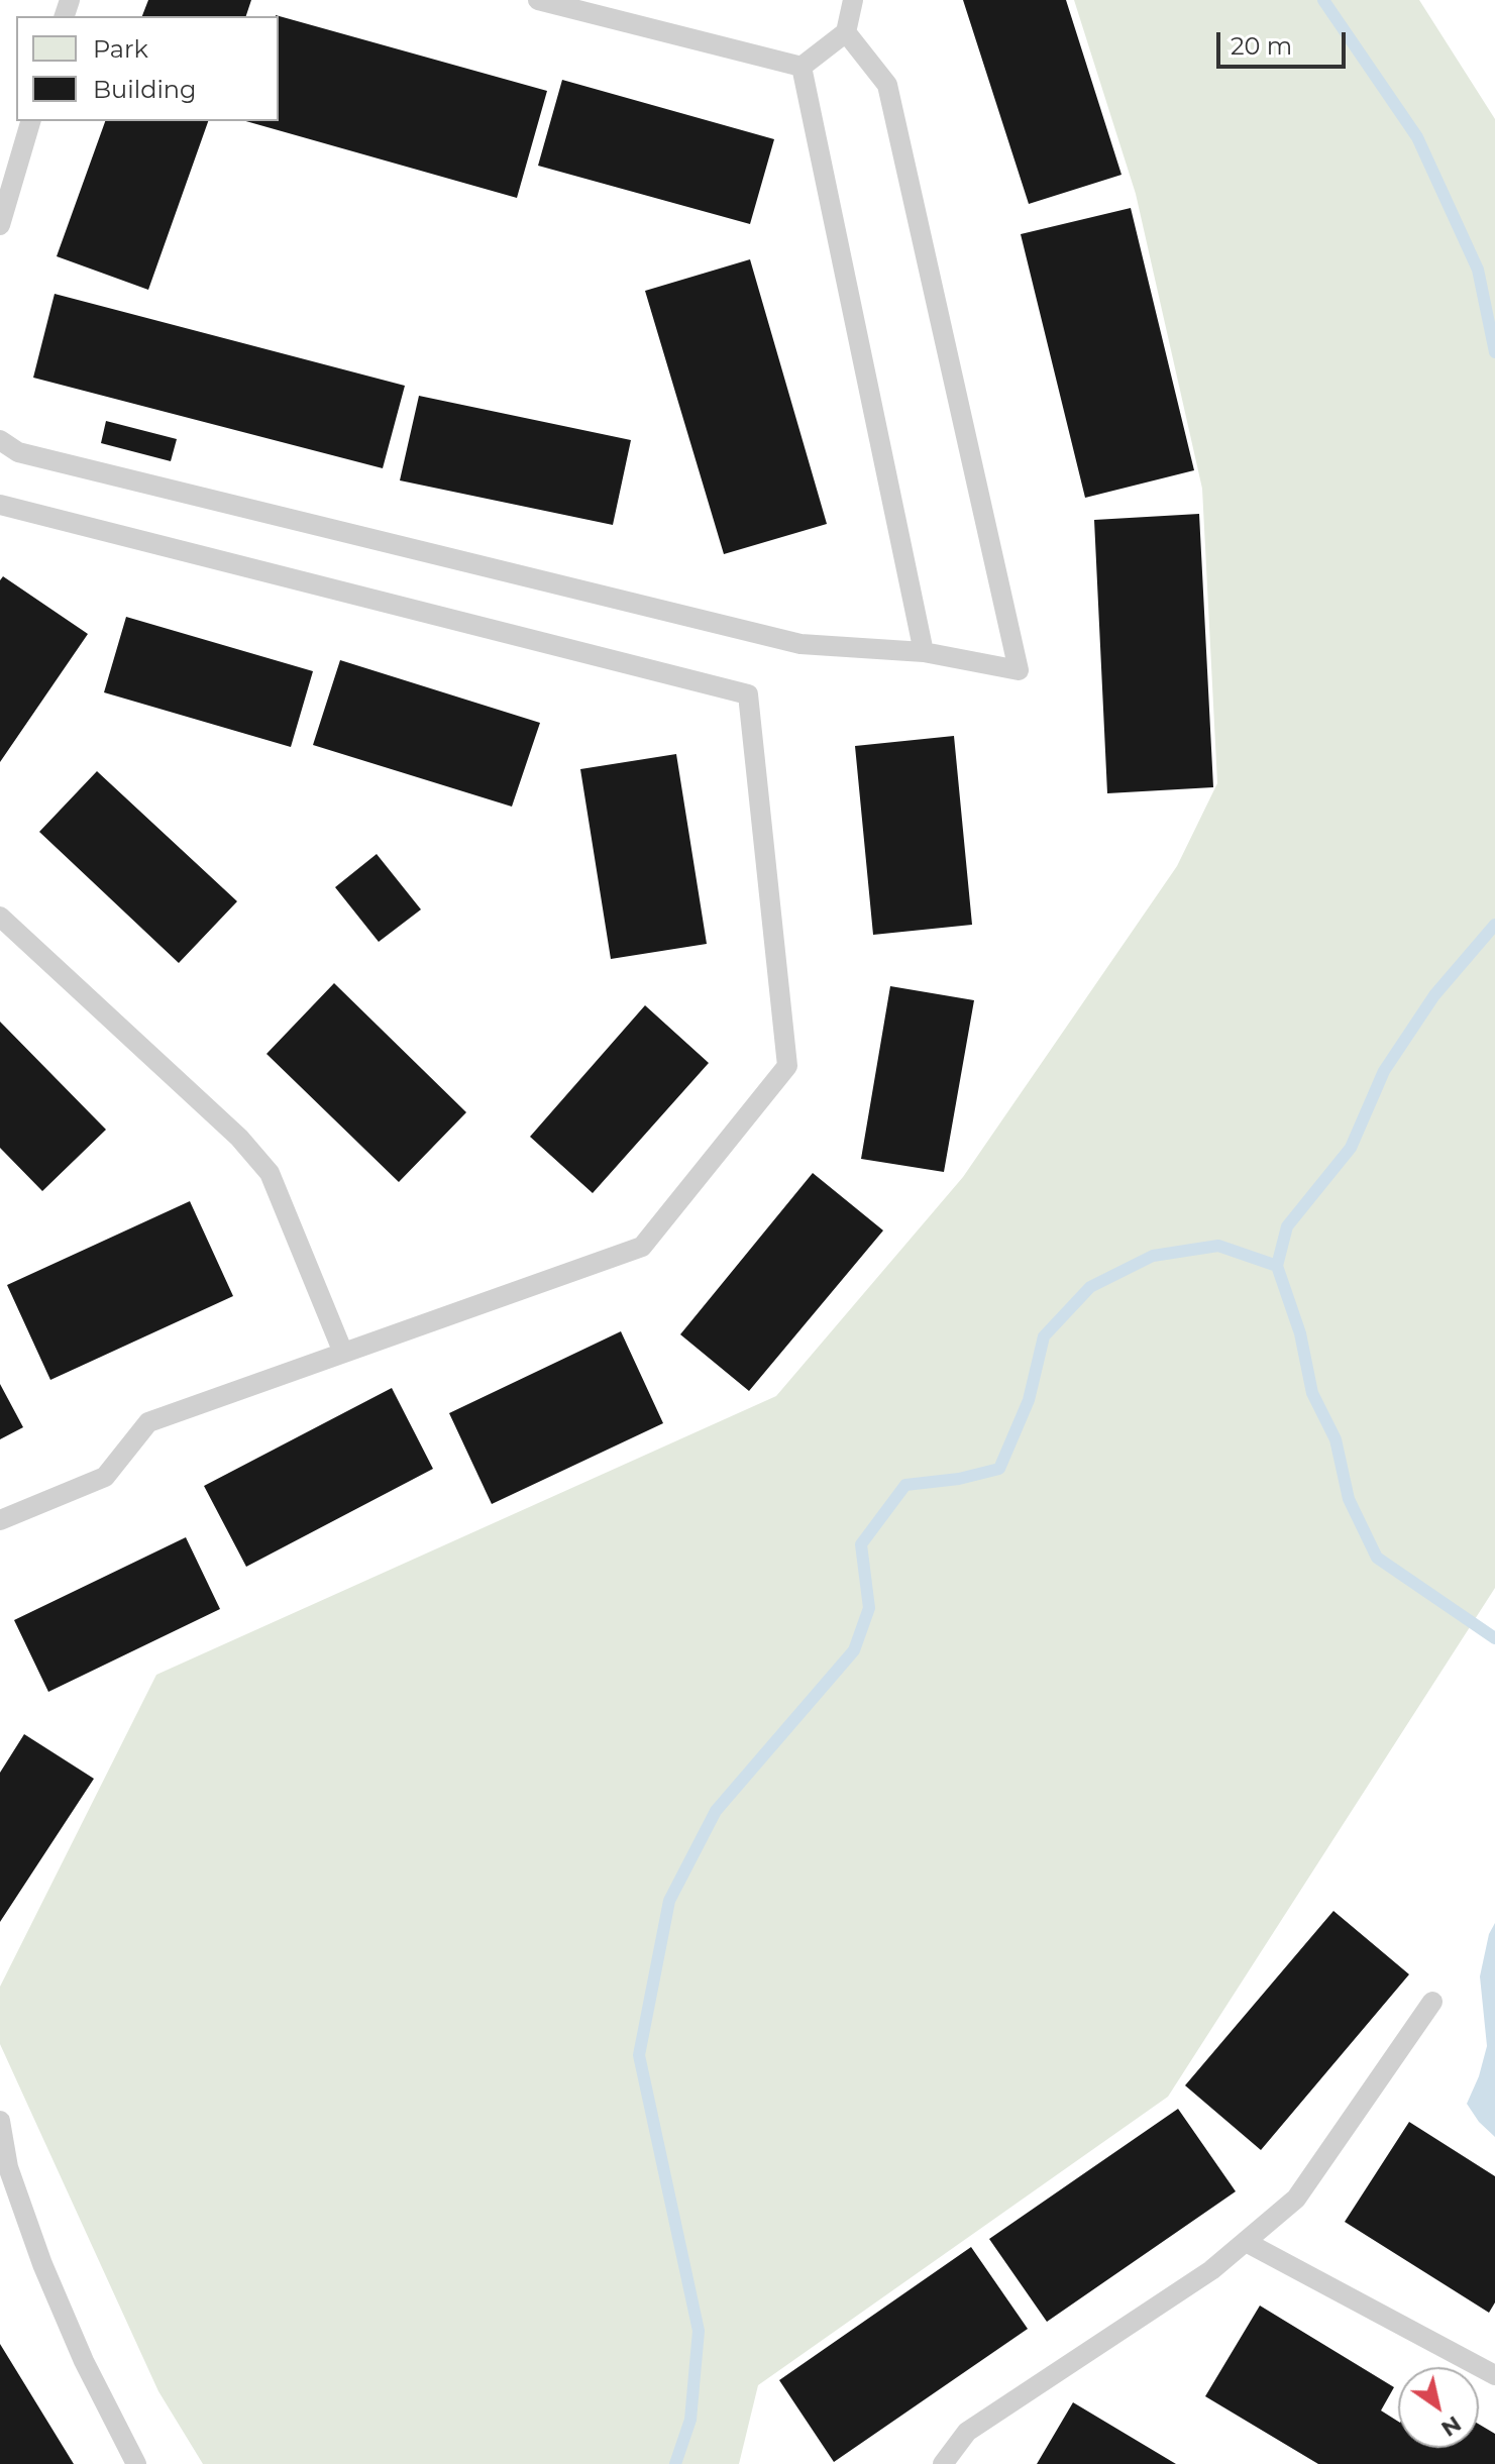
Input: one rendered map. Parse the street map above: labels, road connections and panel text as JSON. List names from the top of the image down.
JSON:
{
  "legend": ["Park", "Building"],
  "scale_bar": "20 m",
  "north": "bottom right"
}
